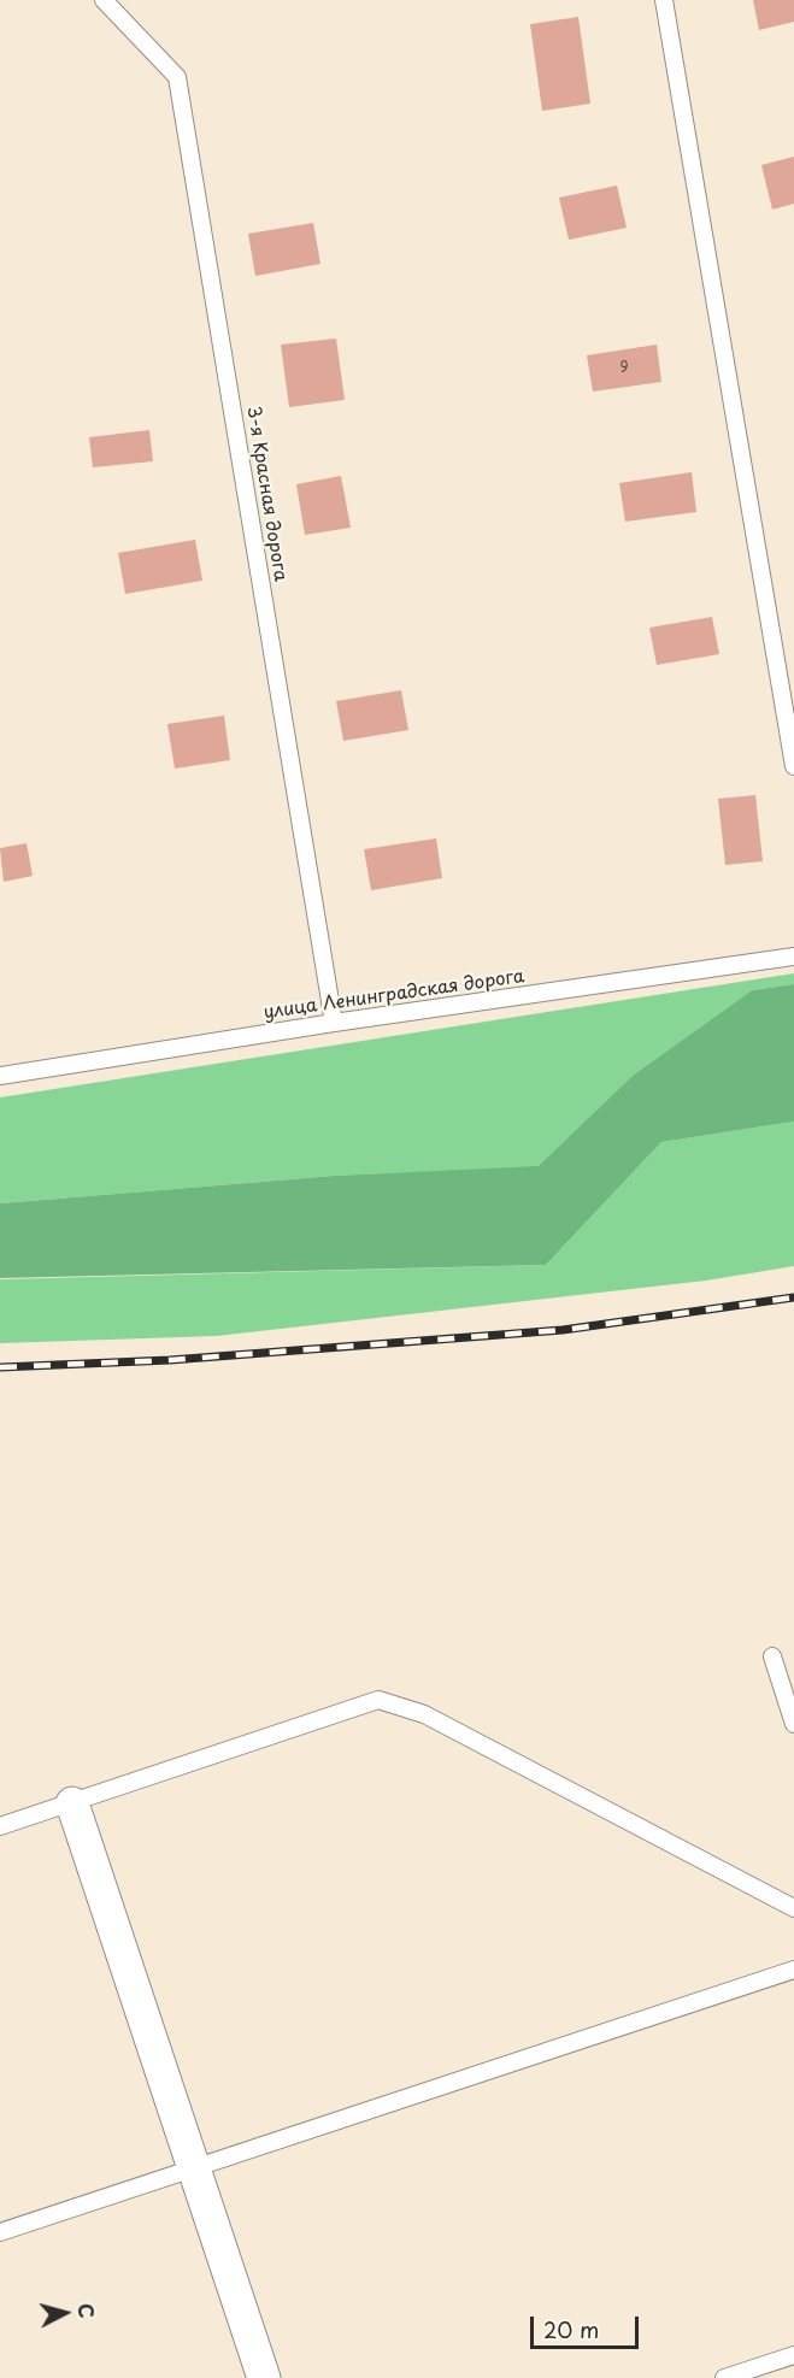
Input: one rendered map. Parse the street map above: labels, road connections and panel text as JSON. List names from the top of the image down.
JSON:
{
  "streets": {
    "lane": ["3-я Красная дорога", "улица Ленинградская дорога"]
  },
  "crossings": [
    ["3-я Красная дорога", "улица Ленинградская дорога"]
  ],
  "house_numbers": ["9"],
  "scale_bar": "20 m",
  "north": "right"
}
